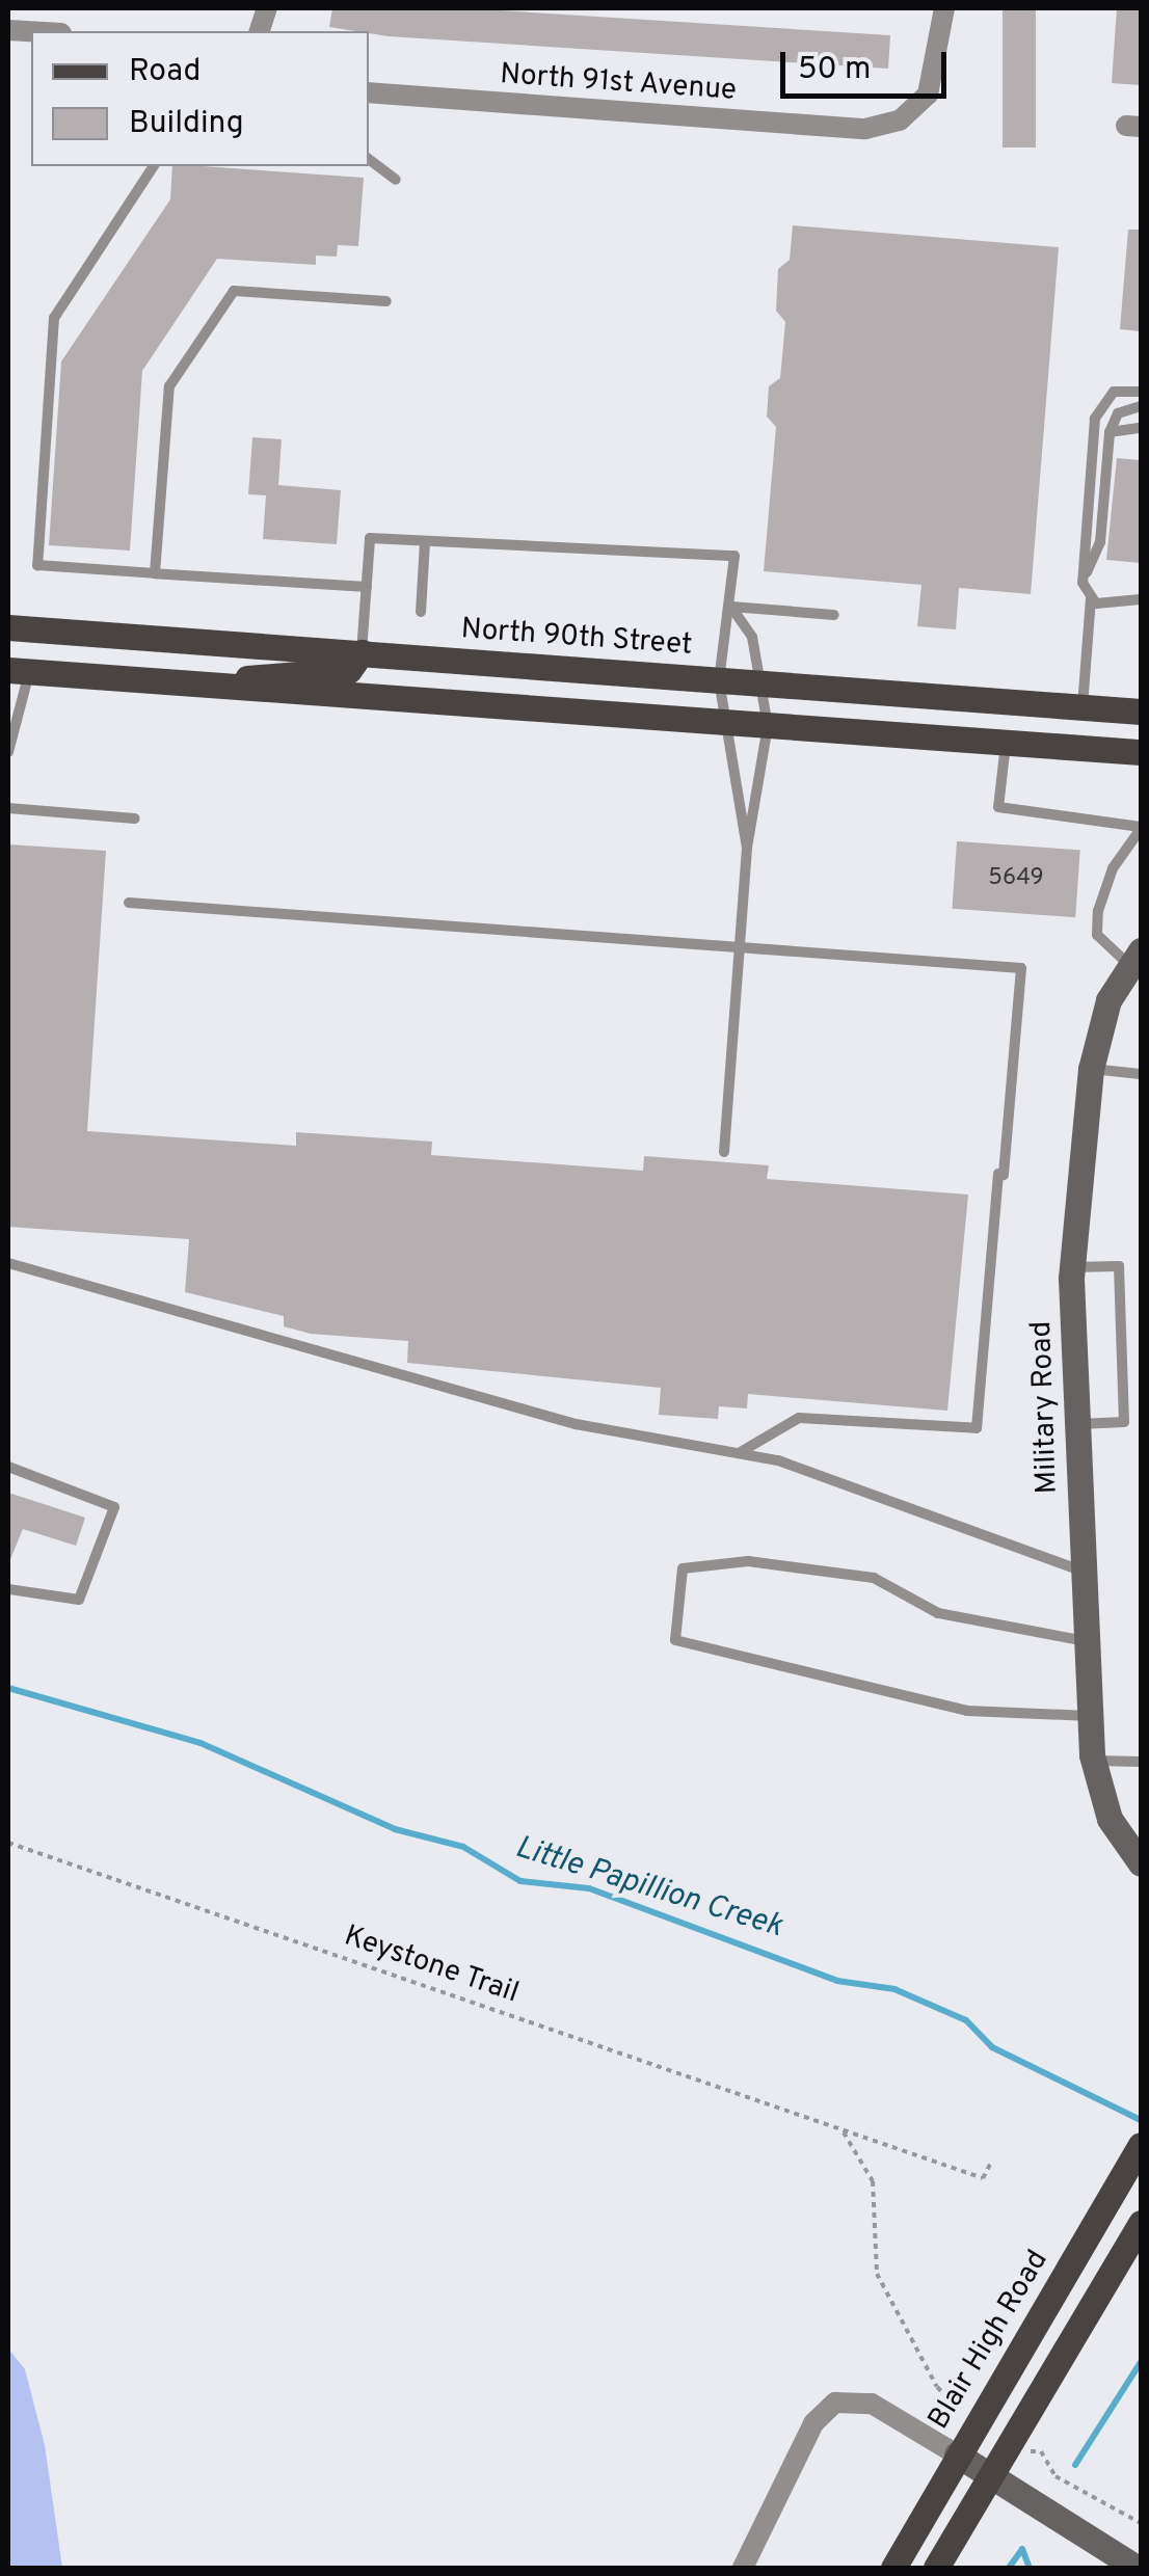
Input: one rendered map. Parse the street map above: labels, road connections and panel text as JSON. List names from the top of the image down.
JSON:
{
  "streets": {
    "main road": ["North 90th Street", "Military Road", "Blair High Road"],
    "street": ["North 91st Avenue"],
    "path": ["Keystone Trail"]
  },
  "water": ["Little Papillion Creek"],
  "house_numbers": ["5649"],
  "legend": ["Road", "Building"],
  "scale_bar": "50 m"
}
